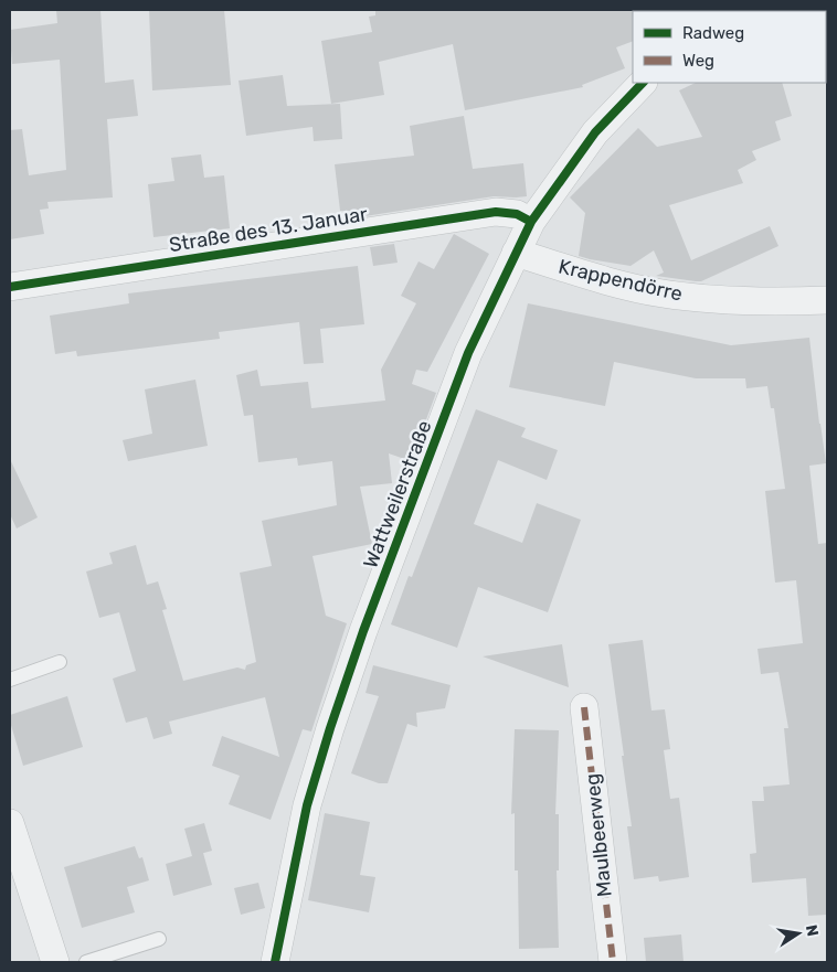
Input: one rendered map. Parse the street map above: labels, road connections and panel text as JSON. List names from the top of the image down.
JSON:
{
  "streets": {
    "street": [
      "Straße des 13. Januar",
      "Krappendörre",
      "Wattweilerstraße",
      "Maulbeerweg"
    ]
  },
  "crossings": [
    ["Straße des 13. Januar", "Wattweilerstraße"],
    ["Krappendörre", "Wattweilerstraße"]
  ],
  "legend": ["Radweg", "Weg"],
  "north": "right"
}
